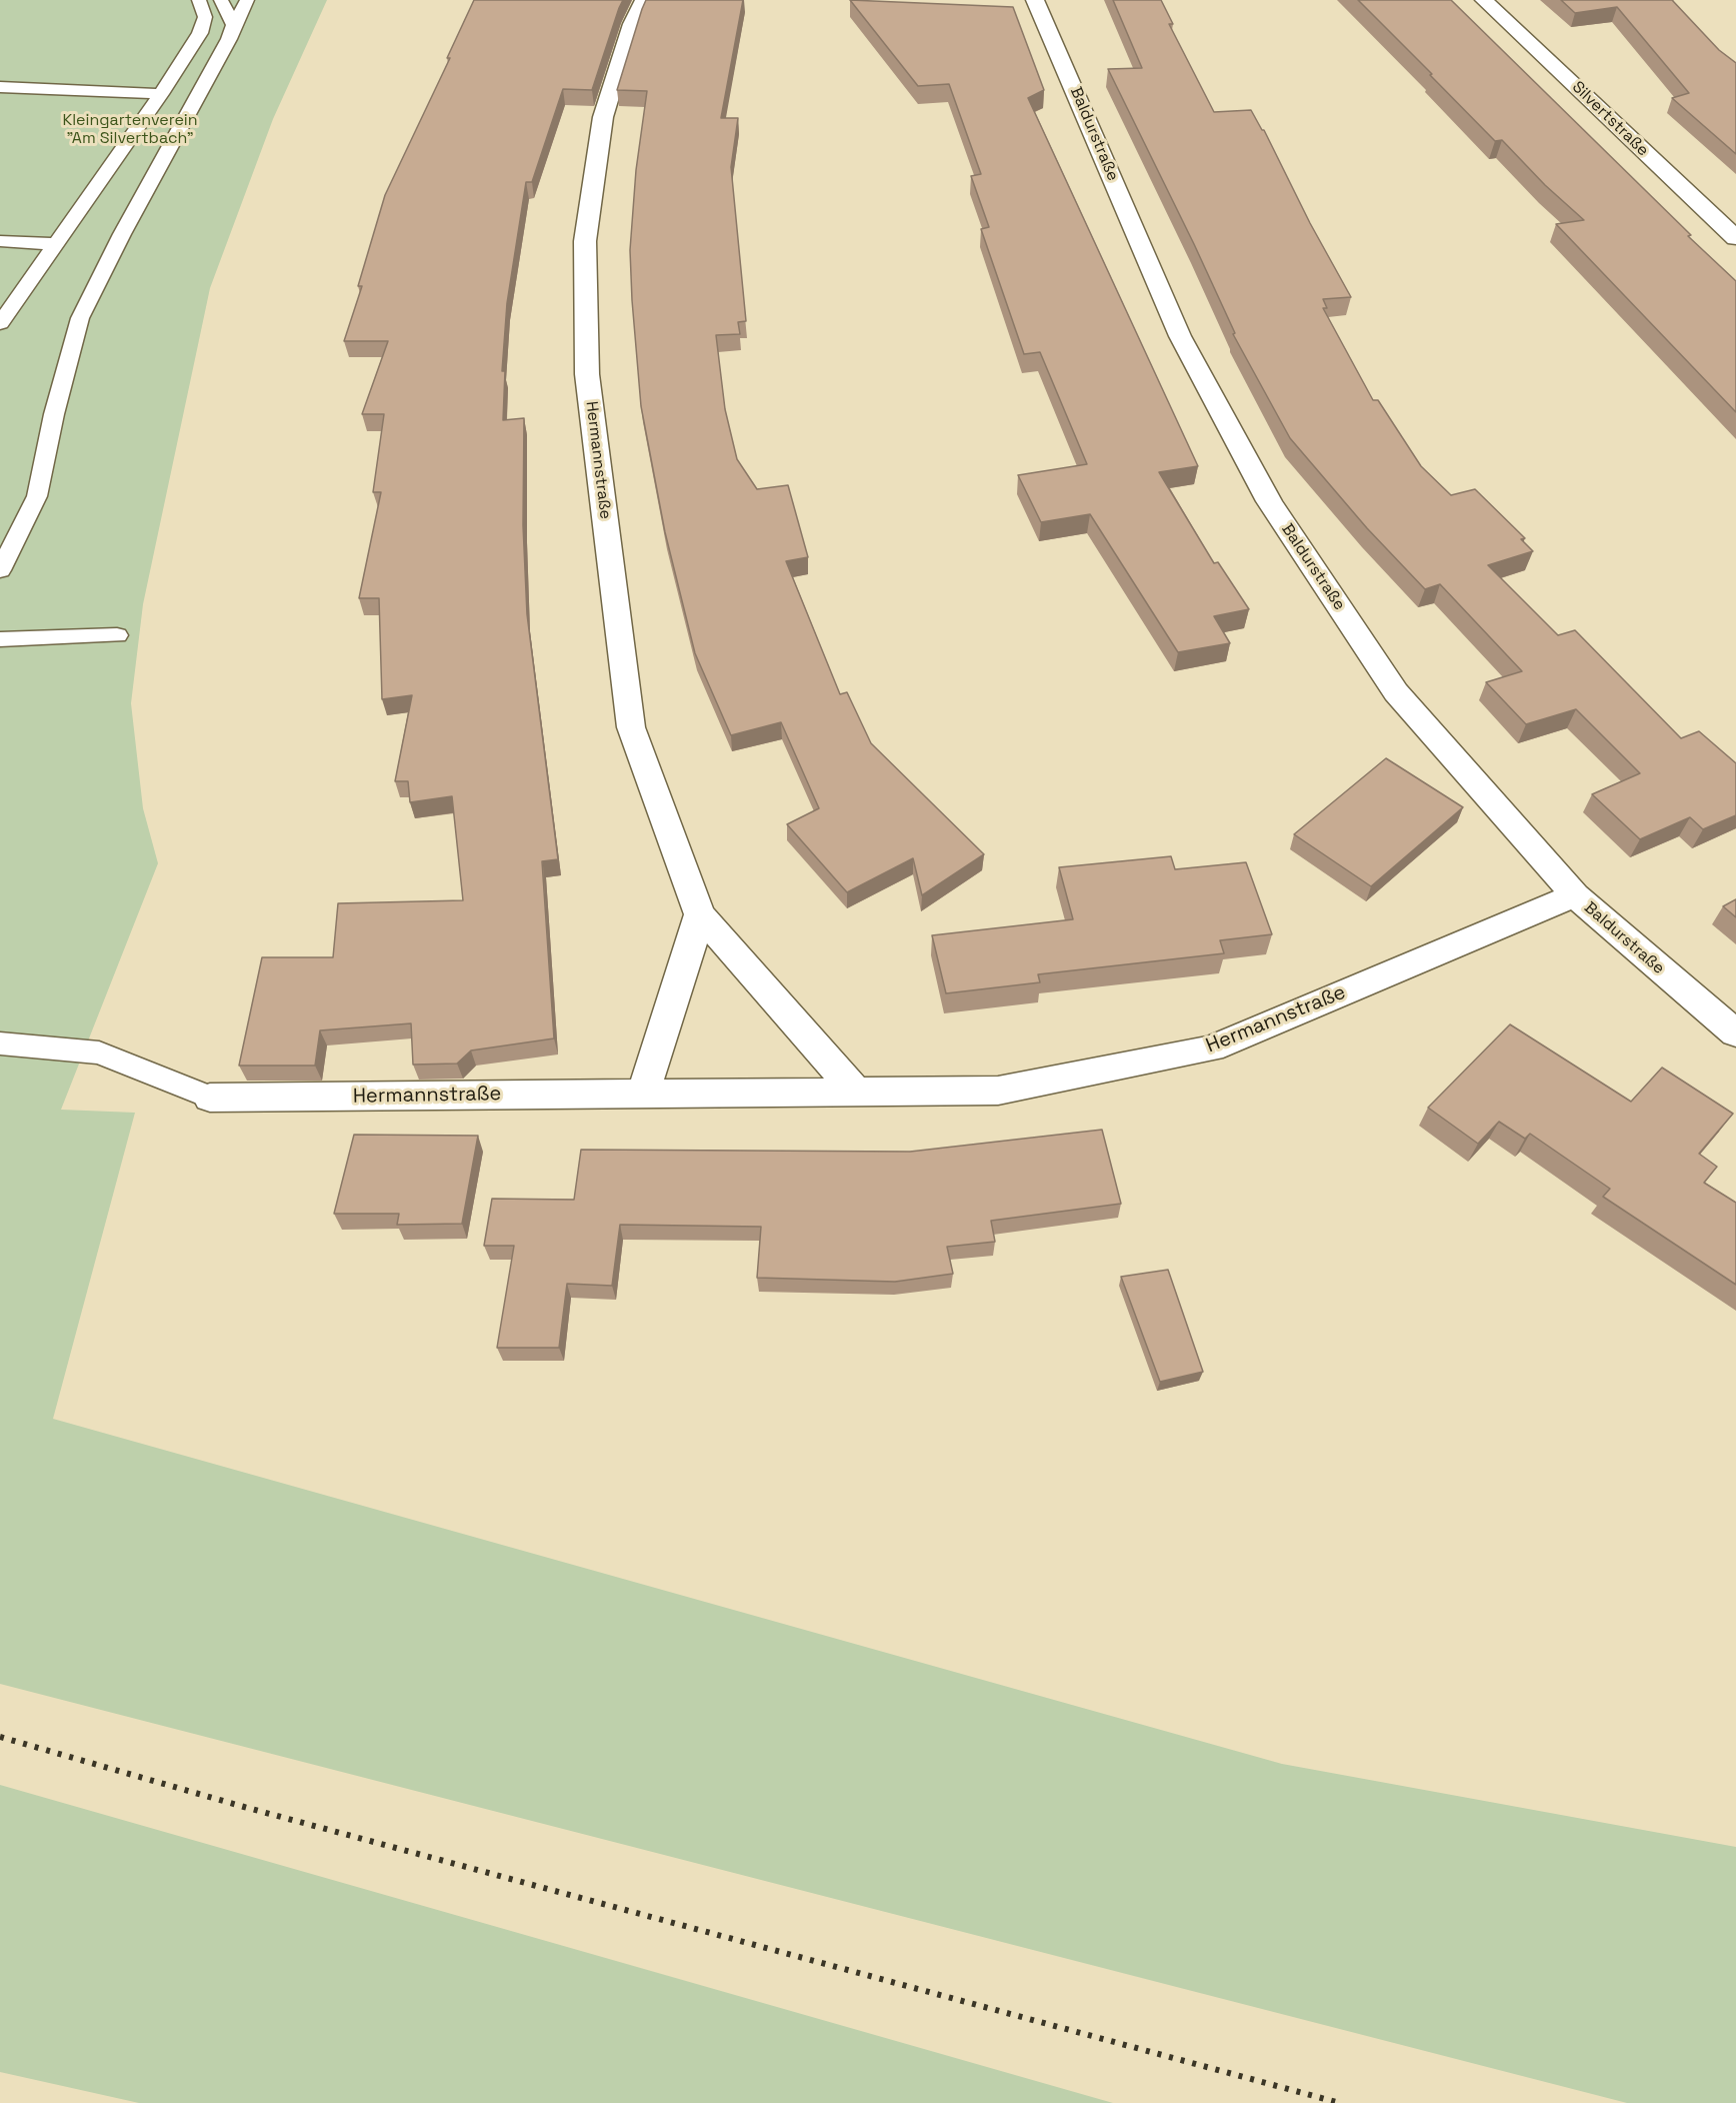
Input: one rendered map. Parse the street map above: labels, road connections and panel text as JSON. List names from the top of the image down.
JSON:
{
  "streets": {
    "street": ["Silvertstraße", "Baldurstraße", "Hermannstraße"]
  },
  "crossings": [
    ["Baldurstraße", "Hermannstraße"]
  ],
  "parks": ["Kleingartenverein \"Am Silvertbach\""]
}
